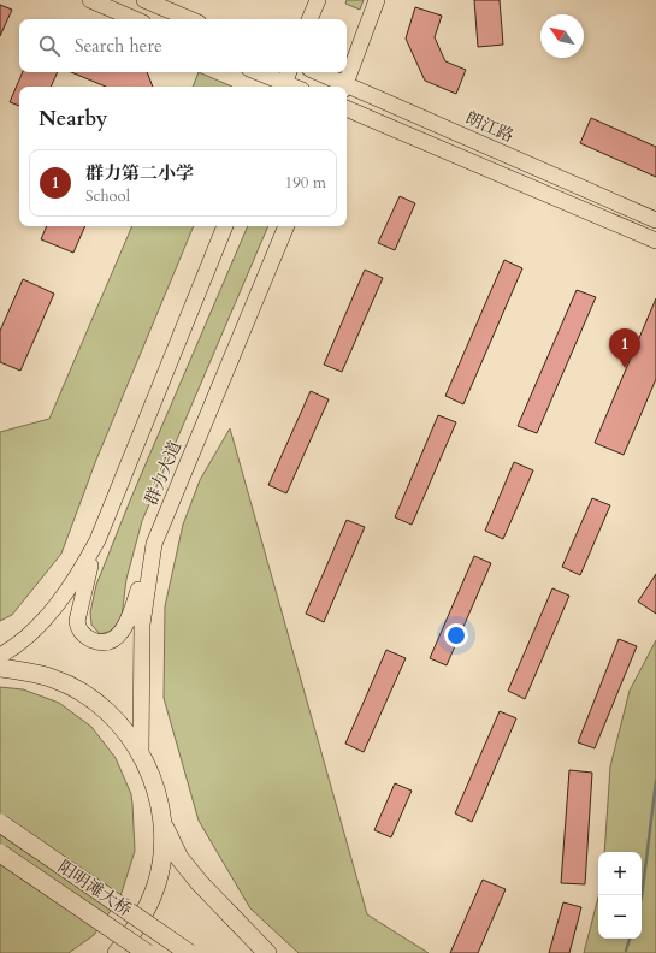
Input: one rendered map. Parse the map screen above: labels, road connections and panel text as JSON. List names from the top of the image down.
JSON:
{
  "streets": {
    "highway": ["阳明滩大桥"],
    "main road": ["朗江路", "群力大道"]
  },
  "north": "top left",
  "page": {
    "search": "Search here",
    "heading": "Nearby",
    "list": [
      {
        "mark": "1",
        "name": "群力第二小学",
        "note": "School",
        "value": "190 m"
      }
    ],
    "pins": "1",
    "map_buttons": ["+", "−"]
  }
}
